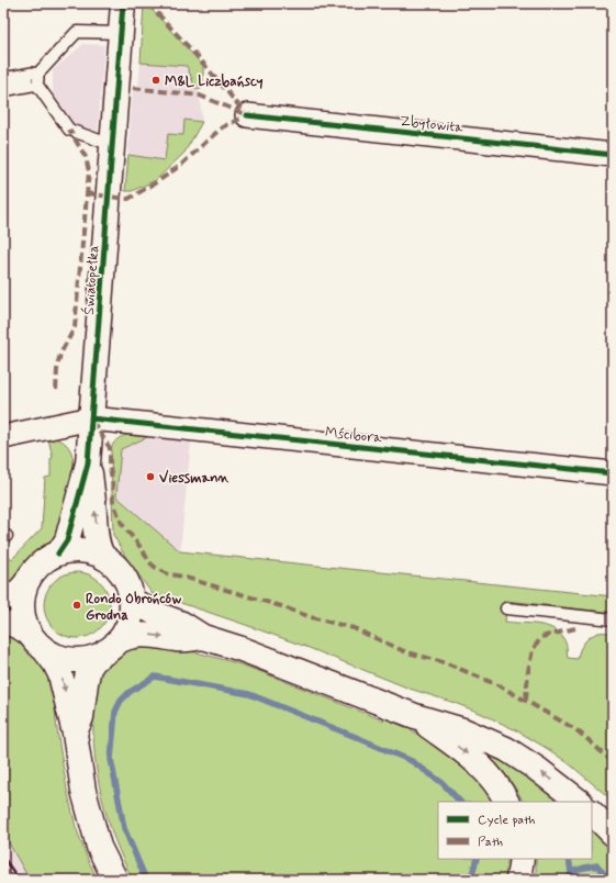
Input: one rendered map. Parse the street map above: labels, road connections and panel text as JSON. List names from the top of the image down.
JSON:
{
  "streets": {
    "main road": ["Światopełka"],
    "street": ["Zbyłowita", "Mścibora"]
  },
  "crossings": [
    ["Światopełka", "Mścibora"]
  ],
  "places": ["M&L Liczbańscy", "Viessmann", "Rondo Obrońców Grodna"],
  "legend": ["Cycle path", "Path"]
}
